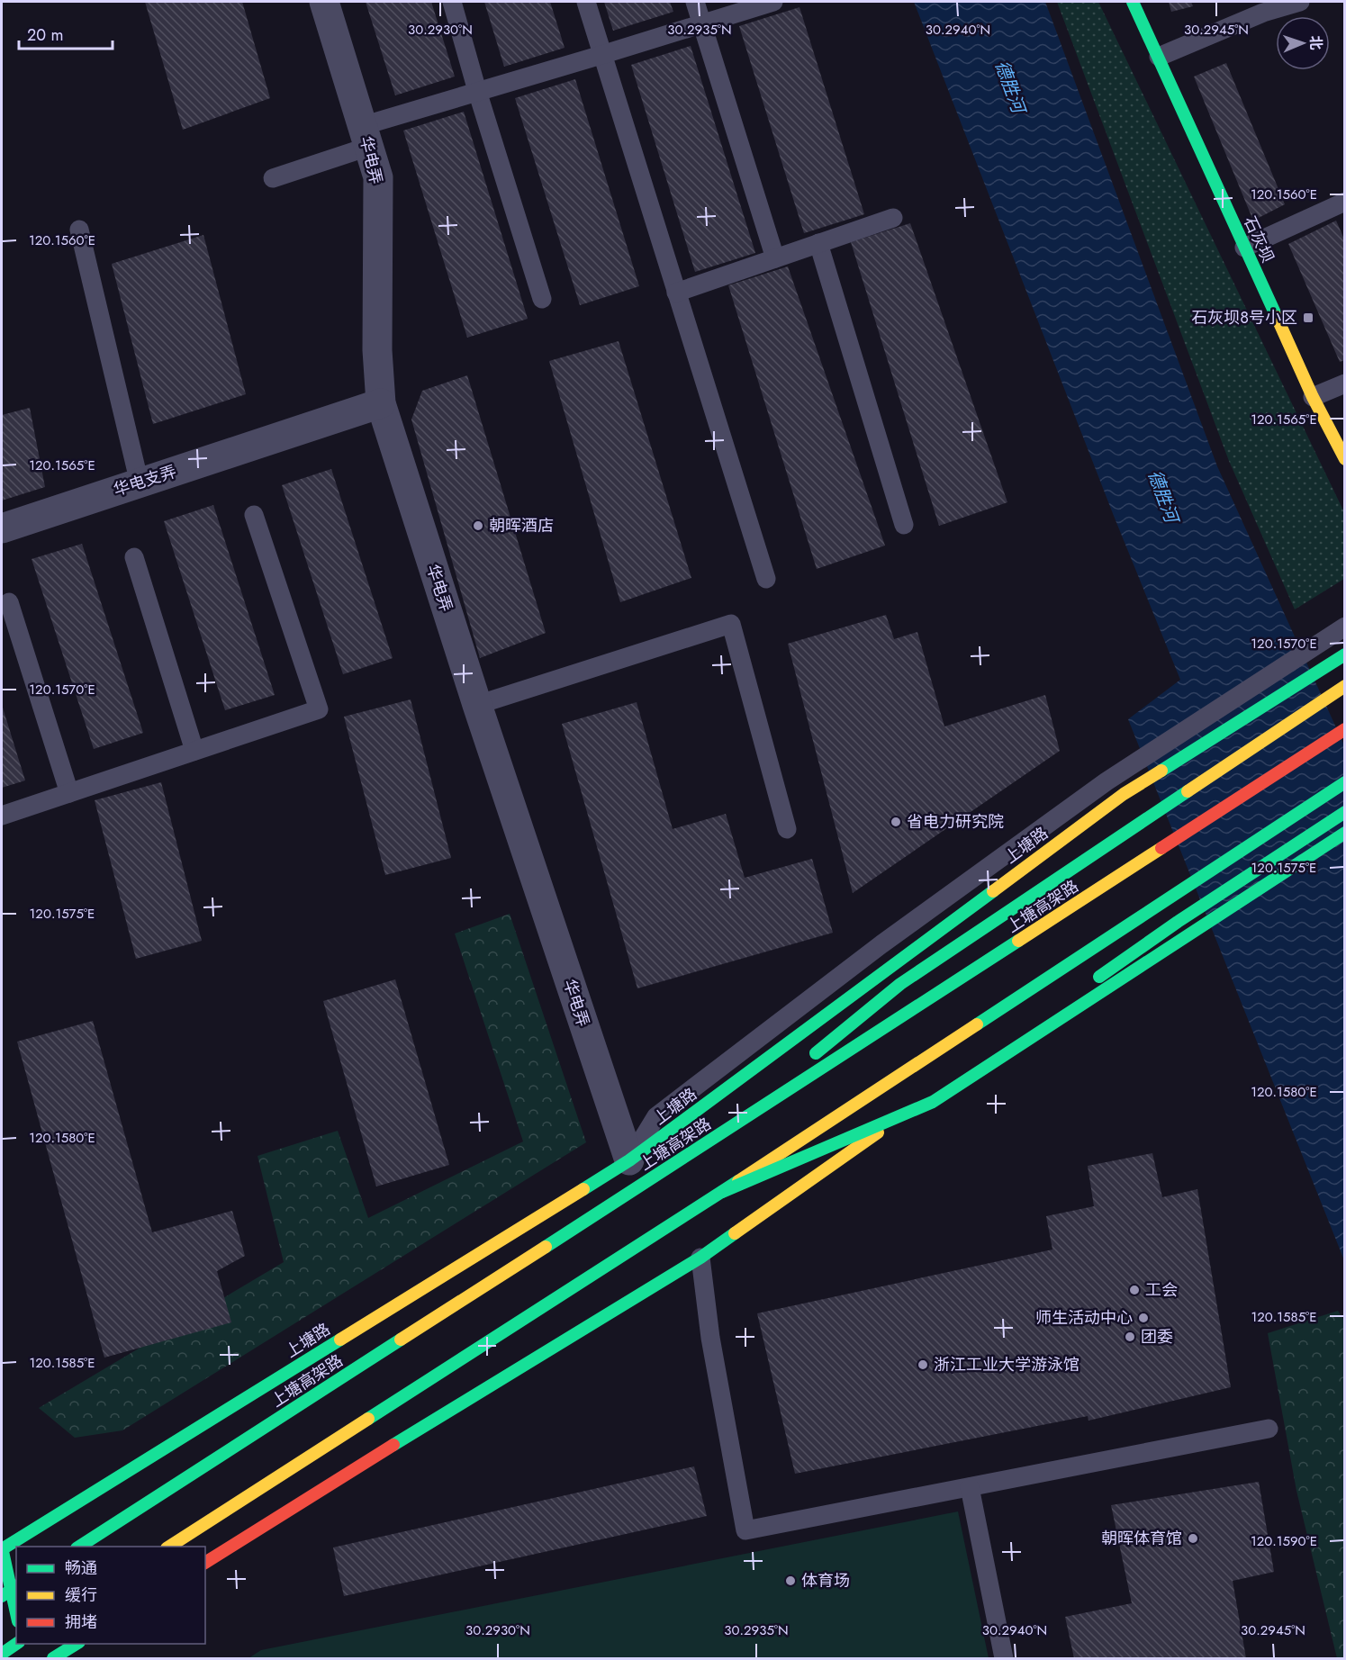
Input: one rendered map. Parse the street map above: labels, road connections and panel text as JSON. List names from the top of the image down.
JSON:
{
  "streets": {
    "main road": ["石灰坝", "上塘路", "上塘高架路"],
    "street": ["华电弄", "华电支弄"]
  },
  "crossings": [
    ["华电弄", "华电支弄"],
    ["华电弄", "上塘路"]
  ],
  "water": ["德胜河"],
  "places": {
    "transit": ["石灰坝8号小区"],
    "other": [
      "朝晖酒店",
      "省电力研究院",
      "工会",
      "师生活动中心",
      "团委",
      "浙江工业大学游泳馆",
      "朝晖体育馆",
      "体育场"
    ]
  },
  "legend": ["畅通", "缓行", "拥堵"],
  "scale_bar": "20 m",
  "north": "right",
  "coordinates": [
    "30.2930°N",
    "30.2935°N",
    "30.2940°N",
    "30.2945°N",
    "120.1560°E",
    "120.1565°E",
    "120.1570°E",
    "120.1575°E",
    "120.1580°E",
    "120.1585°E",
    "120.1590°E"
  ]
}
